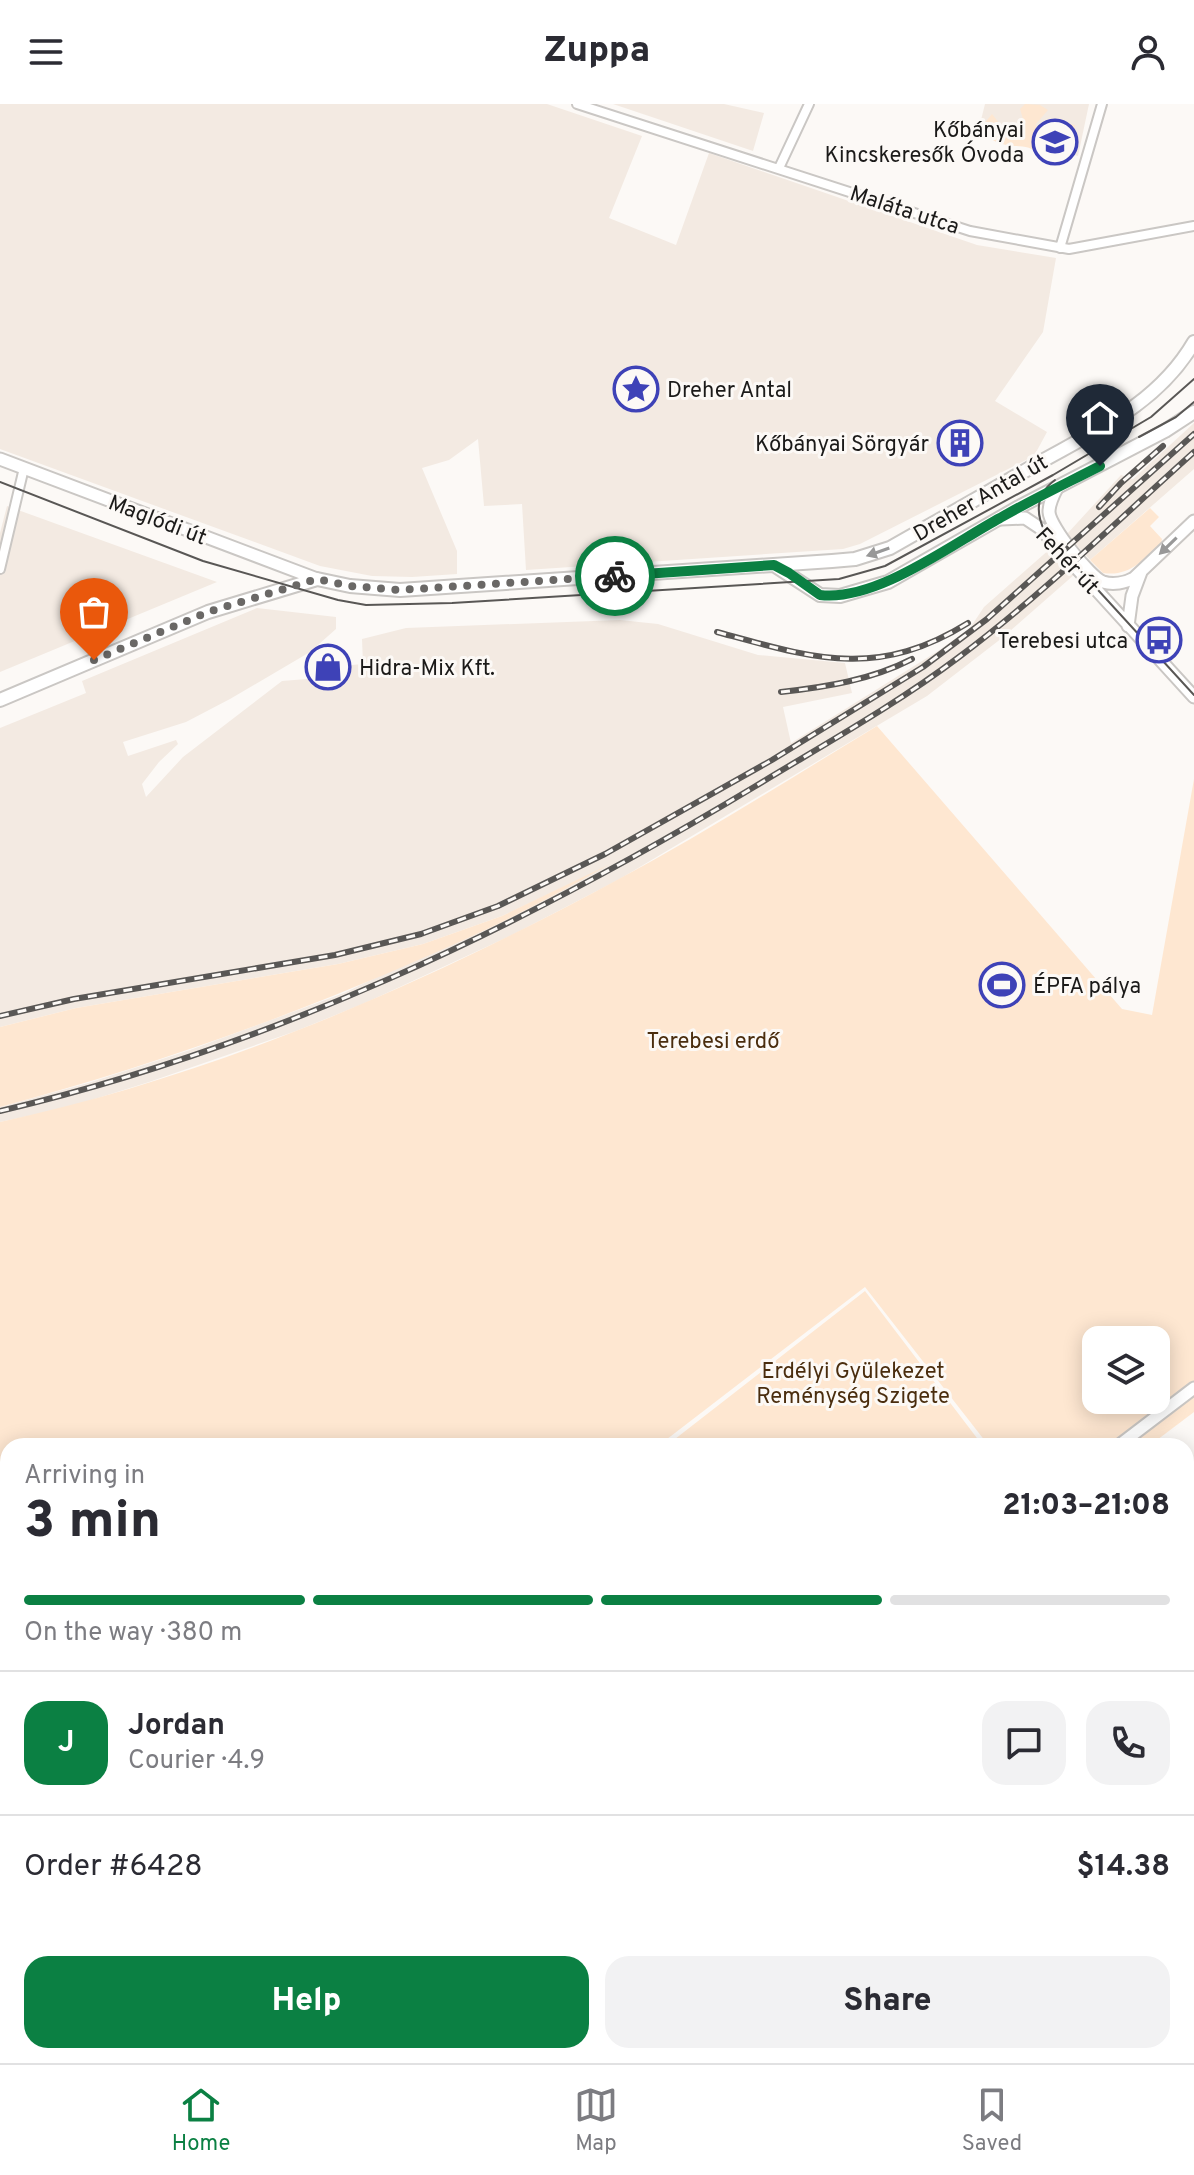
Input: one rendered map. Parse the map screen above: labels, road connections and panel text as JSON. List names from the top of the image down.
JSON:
{
  "streets": {
    "main road": ["Dreher Antal út", "Maglódi út", "Fehér út"],
    "street": ["Maláta utca"]
  },
  "crossings": [
    ["Dreher Antal út", "Maglódi út"],
    ["Dreher Antal út", "Fehér út"]
  ],
  "parks": ["Terebesi erdő", "Erdélyi Gyülekezet Reménység Szigete"],
  "places": {
    "school or university": ["Kőbányai Kincskeresők Óvoda"],
    "place": ["Dreher Antal"],
    "building": ["Kőbányai Sörgyár"],
    "bus stop": ["Terebesi utca"],
    "shop": ["Hidra-Mix Kft."],
    "sports": ["ÉPFA pálya"]
  },
  "page": {
    "header": "Zuppa",
    "heading": ["3 min", "Arriving in", "21:03–21:08"],
    "panel": [
      "Jordan",
      "Courier · 4.9",
      "Order #6428",
      "$14.38"
    ],
    "bar": "On the way · 380 m",
    "round": "J",
    "buttons": ["Help", "Share"],
    "tabs": ["Home", "Map", "Saved"]
  }
}
